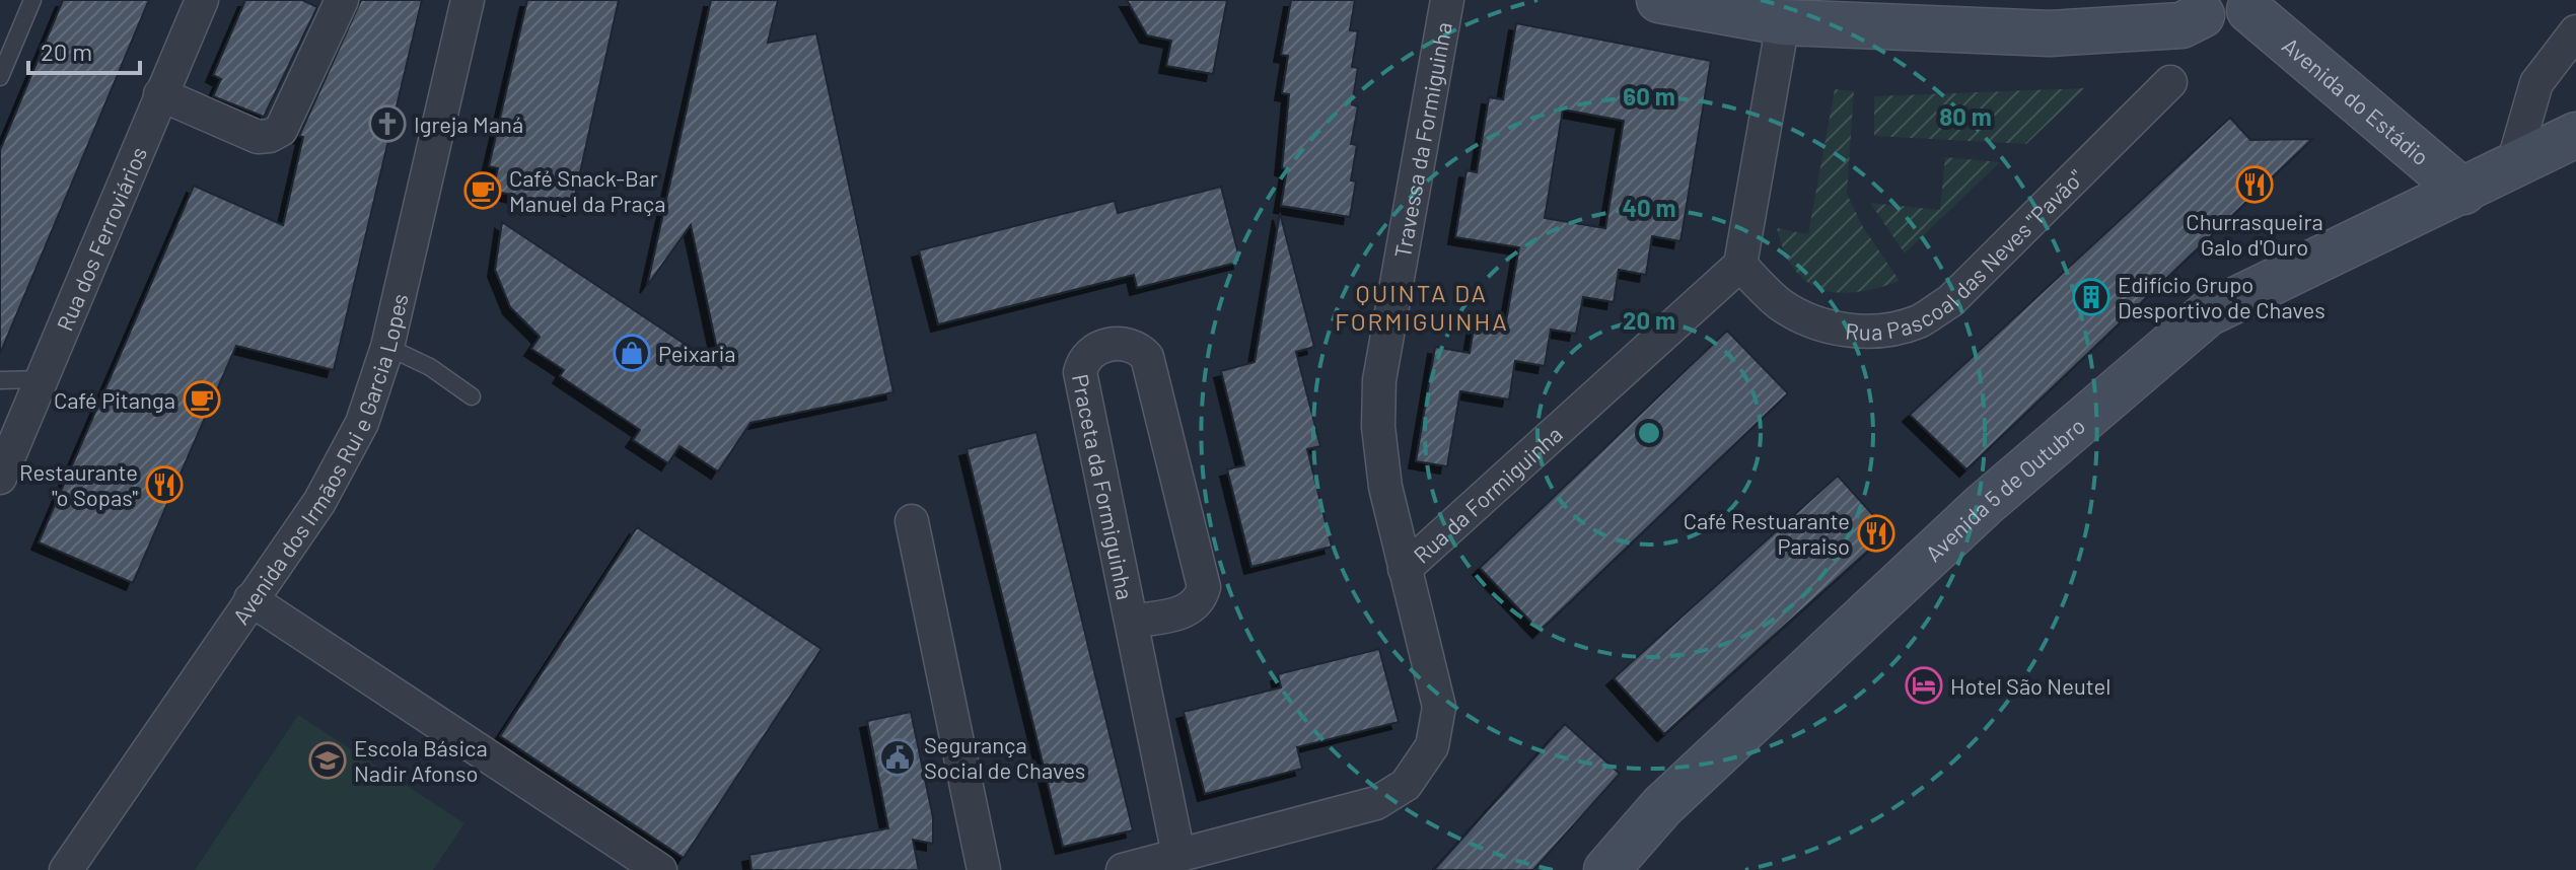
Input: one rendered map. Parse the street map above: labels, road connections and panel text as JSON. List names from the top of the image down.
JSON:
{
  "streets": {
    "main road": ["Avenida do Estádio", "Avenida 5 de Outubro"],
    "street": [
      "Travessa da Formiguinha",
      "Rua dos Ferroviários",
      "Rua Pascoal das Neves \"Pavão\"",
      "Avenida dos Irmãos Rui e Garcia Lopes",
      "Praceta da Formiguinha",
      "Rua da Formiguinha"
    ]
  },
  "crossings": [
    ["Avenida do Estádio", "Avenida 5 de Outubro"],
    ["Travessa da Formiguinha", "Rua da Formiguinha"],
    ["Rua Pascoal das Neves \"Pavão\"", "Rua da Formiguinha"],
    ["Praceta da Formiguinha", "Rua da Formiguinha"]
  ],
  "districts": ["QUINTA DA FORMIGUINHA"],
  "places": {
    "church": ["Igreja Maná"],
    "restaurant": ["Churrasqueira Galo d'Ouro", "Restaurante \"o Sopas\"", "Café Restuarante Paraiso"],
    "cafe": ["Café Snack-Bar Manuel da Praça", "Café Pitanga"],
    "building": ["Edifício Grupo Desportivo de Chaves"],
    "shop": ["Peixaria"],
    "hotel": ["Hotel São Neutel"],
    "public building": ["Segurança Social de Chaves"],
    "school or university": ["Escola Básica Nadir Afonso"]
  },
  "scale_bar": "20 m",
  "rings": [
    "60 m",
    "80 m",
    "40 m",
    "20 m"
  ]
}
